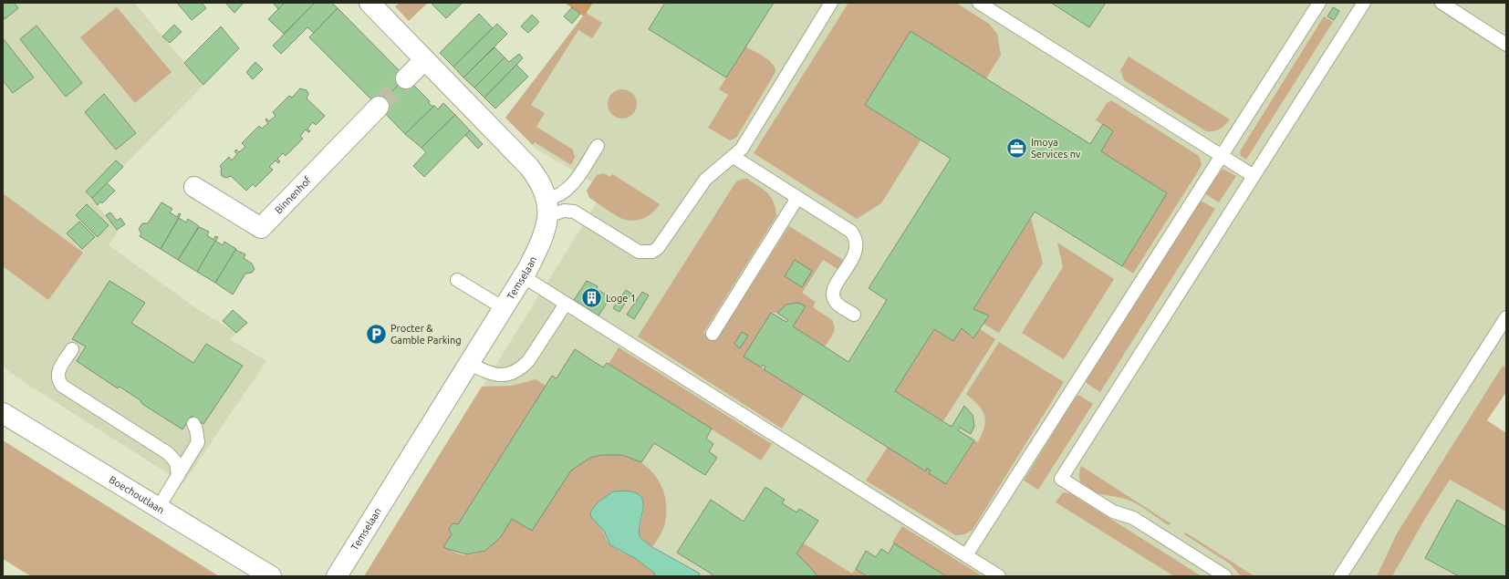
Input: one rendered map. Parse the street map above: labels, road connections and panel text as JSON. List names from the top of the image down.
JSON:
{
  "streets": {
    "street": ["Binnenhof", "Temselaan", "Boechoutlaan"]
  },
  "places": {
    "office": ["Imoya Services nv"],
    "building": ["Loge 1"],
    "parking": ["Procter & Gamble Parking"]
  }
}
